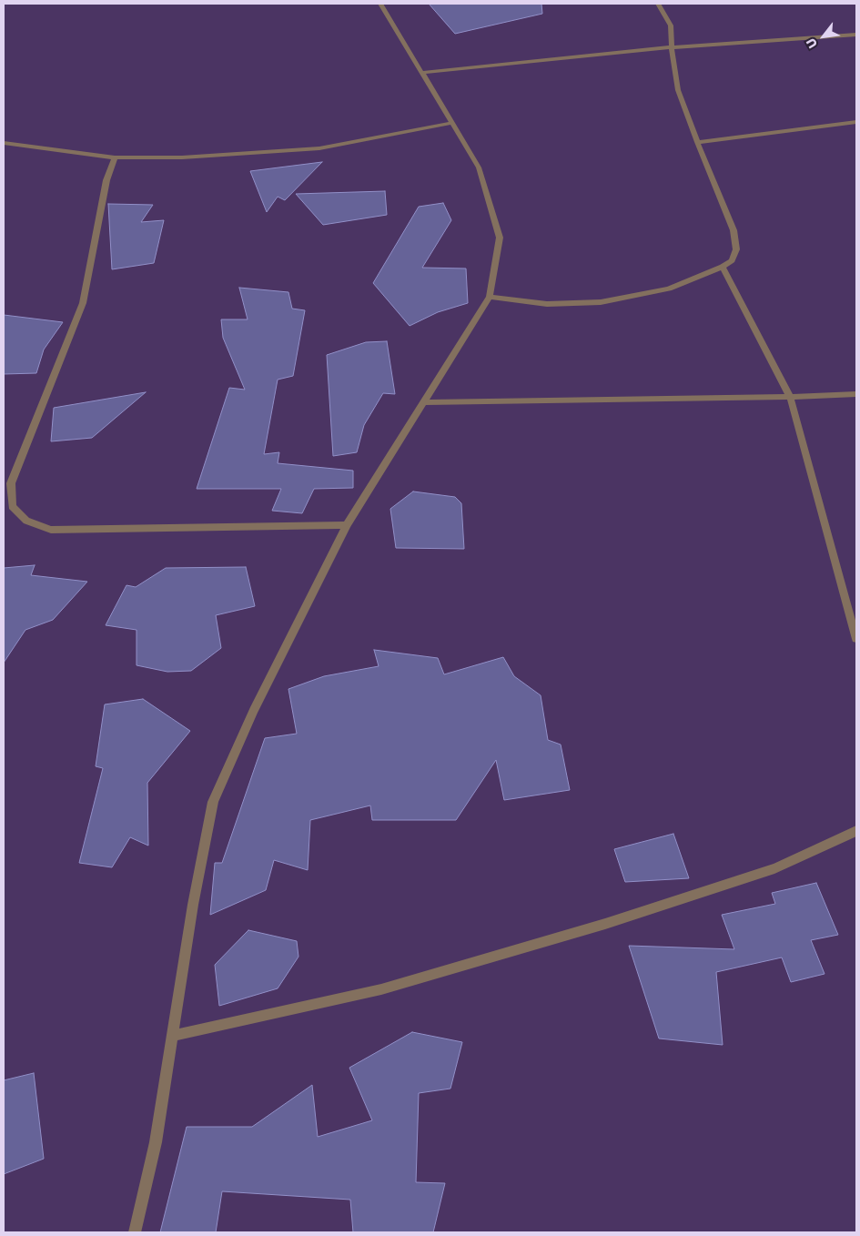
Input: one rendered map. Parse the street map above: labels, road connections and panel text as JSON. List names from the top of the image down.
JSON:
{
  "north": "bottom left"
}
